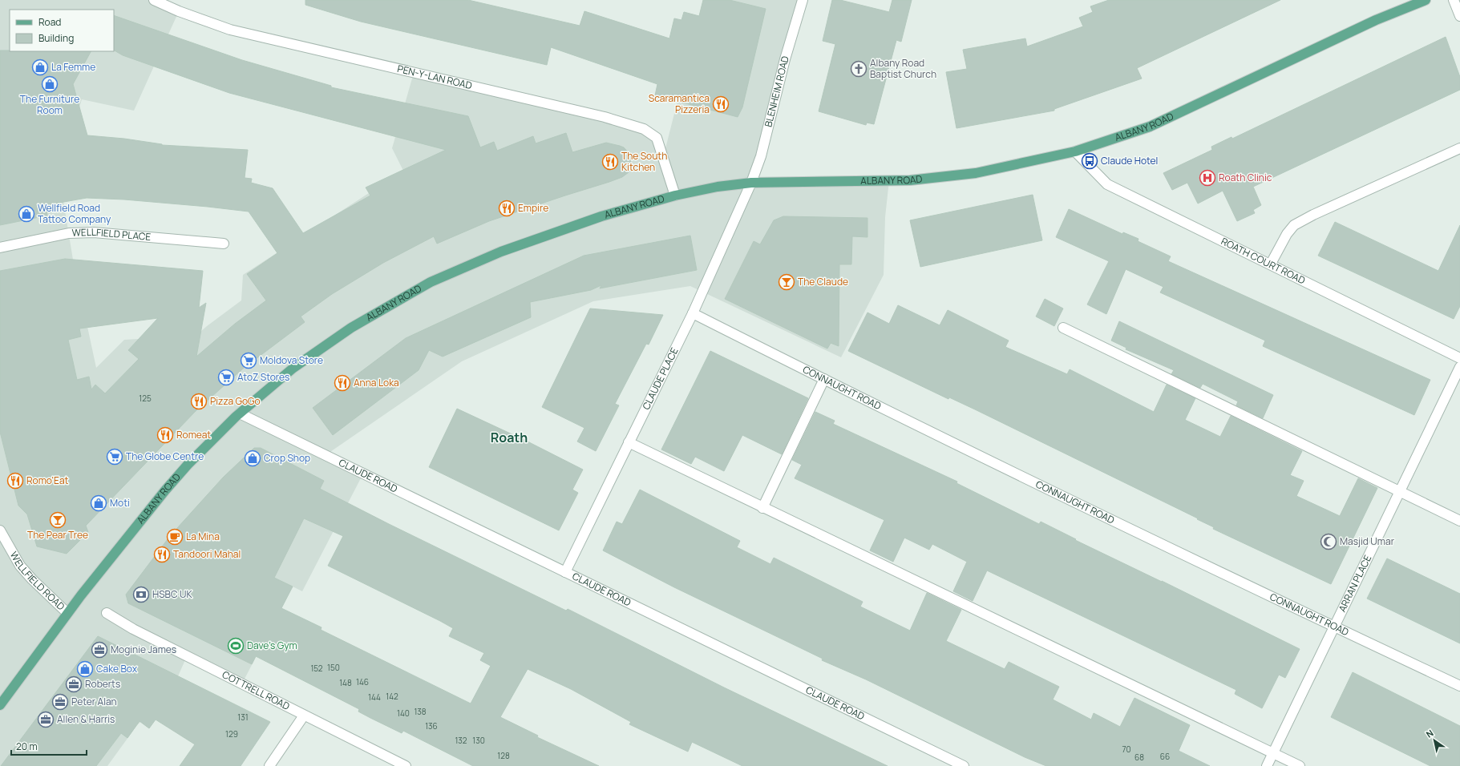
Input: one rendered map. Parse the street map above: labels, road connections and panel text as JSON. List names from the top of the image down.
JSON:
{
  "streets": {
    "main road": ["ALBANY ROAD"],
    "street": [
      "PEN-Y-LAN ROAD",
      "BLENHEIM ROAD",
      "WELLFIELD PLACE",
      "ROATH COURT ROAD",
      "CLAUDE PLACE",
      "CONNAUGHT ROAD",
      "CLAUDE ROAD",
      "WELLFIELD ROAD",
      "ARRAN PLACE",
      "COTTRELL ROAD"
    ]
  },
  "crossings": [
    ["PEN-Y-LAN ROAD", "ALBANY ROAD"],
    ["BLENHEIM ROAD", "ALBANY ROAD"],
    ["BLENHEIM ROAD", "CLAUDE PLACE"],
    ["ALBANY ROAD", "ROATH COURT ROAD"],
    ["ALBANY ROAD", "CLAUDE PLACE"],
    ["ALBANY ROAD", "CLAUDE ROAD"],
    ["ALBANY ROAD", "WELLFIELD ROAD"],
    ["CLAUDE PLACE", "CONNAUGHT ROAD"],
    ["CLAUDE PLACE", "CLAUDE ROAD"],
    ["CONNAUGHT ROAD", "ARRAN PLACE"]
  ],
  "districts": ["Roath"],
  "places": {
    "shop": [
      "La Femme",
      "The Furniture Room",
      "Wellfield Road Tattoo Company",
      "Crop Shop",
      "Moti",
      "Cake Box"
    ],
    "church": ["Albany Road Baptist Church"],
    "restaurant": [
      "Scaramantica Pizzeria",
      "The South Kitchen",
      "Empire",
      "Anna Loka",
      "Pizza GoGo",
      "Romeat",
      "Romo'Eat",
      "Tandoori Mahal"
    ],
    "bus stop": ["Claude Hotel"],
    "hospital": ["Roath Clinic"],
    "bar": ["The Claude", "The Pear Tree"],
    "supermarket": ["Moldova Store", "AtoZ Stores", "The Globe Centre"],
    "cafe": ["La Mina"],
    "mosque": ["Masjid Umar"],
    "bank": ["HSBC UK"],
    "sports": ["Dave's Gym"],
    "office": [
      "Moginie James",
      "Roberts",
      "Peter Alan",
      "Allen & Harris"
    ]
  },
  "house_numbers": [
    "125",
    "150",
    "152",
    "146",
    "148",
    "142",
    "144",
    "138",
    "140",
    "131",
    "136",
    "129",
    "132",
    "130",
    "70",
    "128",
    "66",
    "68"
  ],
  "legend": ["Road", "Building"],
  "scale_bar": "20 m",
  "north": "top left"
}
